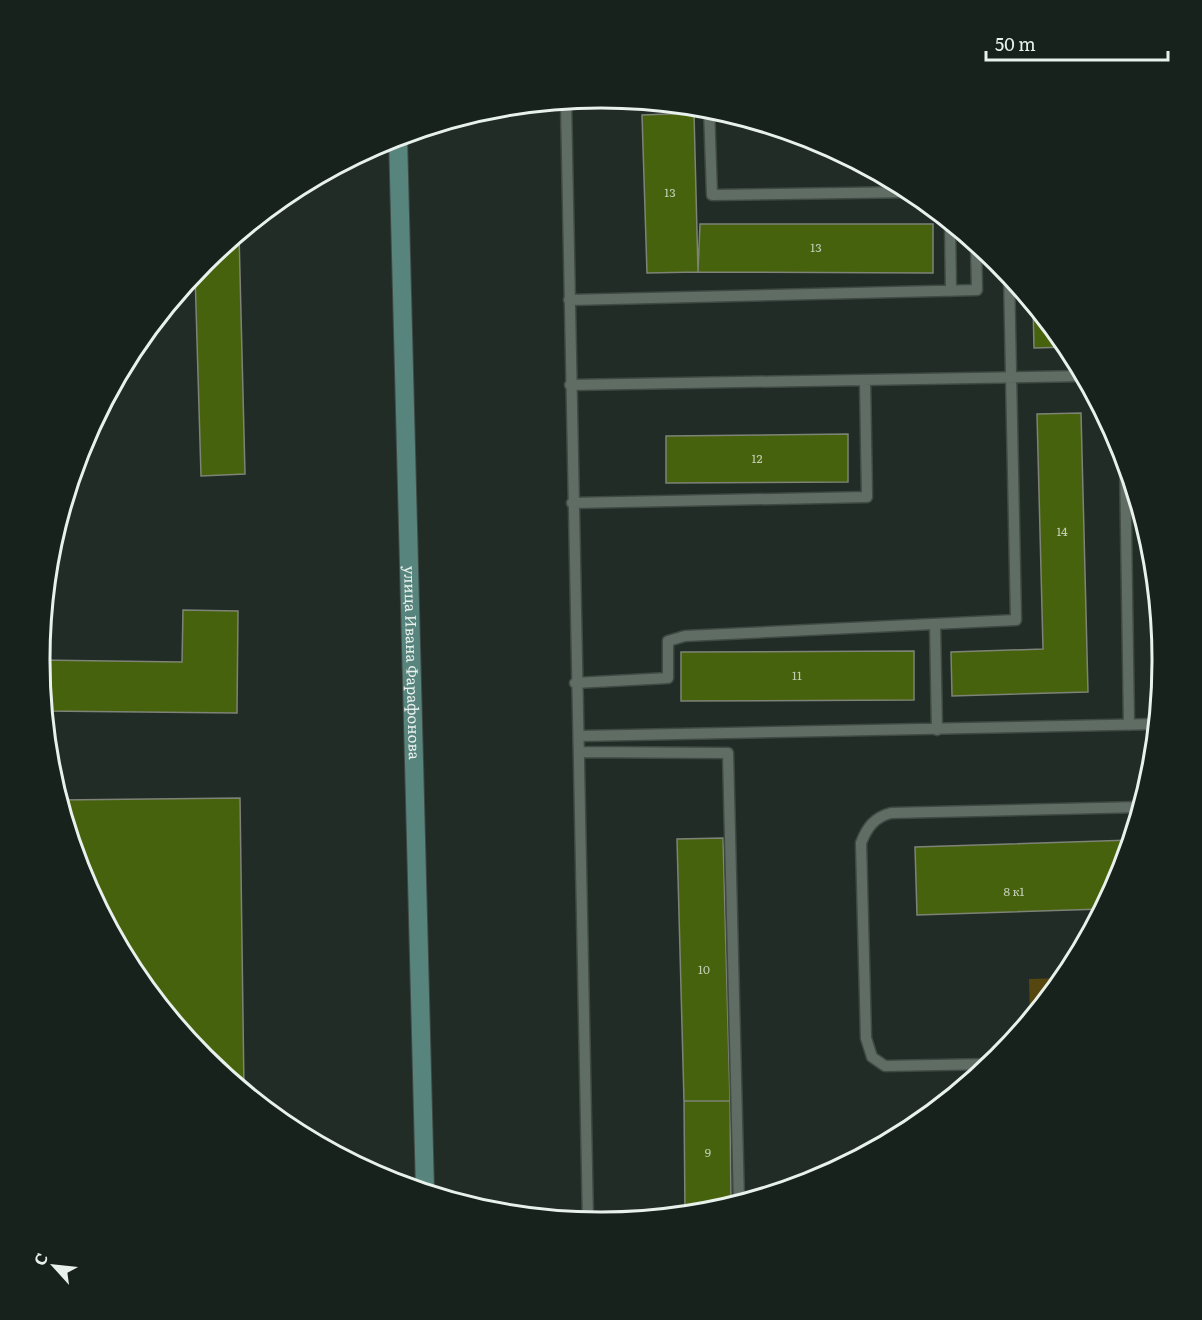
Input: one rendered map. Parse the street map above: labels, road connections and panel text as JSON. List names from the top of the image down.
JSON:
{
  "streets": {
    "street": ["улица Ивана Фарафонова"]
  },
  "house_numbers": [
    "13",
    "13",
    "12",
    "14",
    "11",
    "8 к1",
    "10",
    "9"
  ],
  "scale_bar": "50 m",
  "north": "top left"
}
